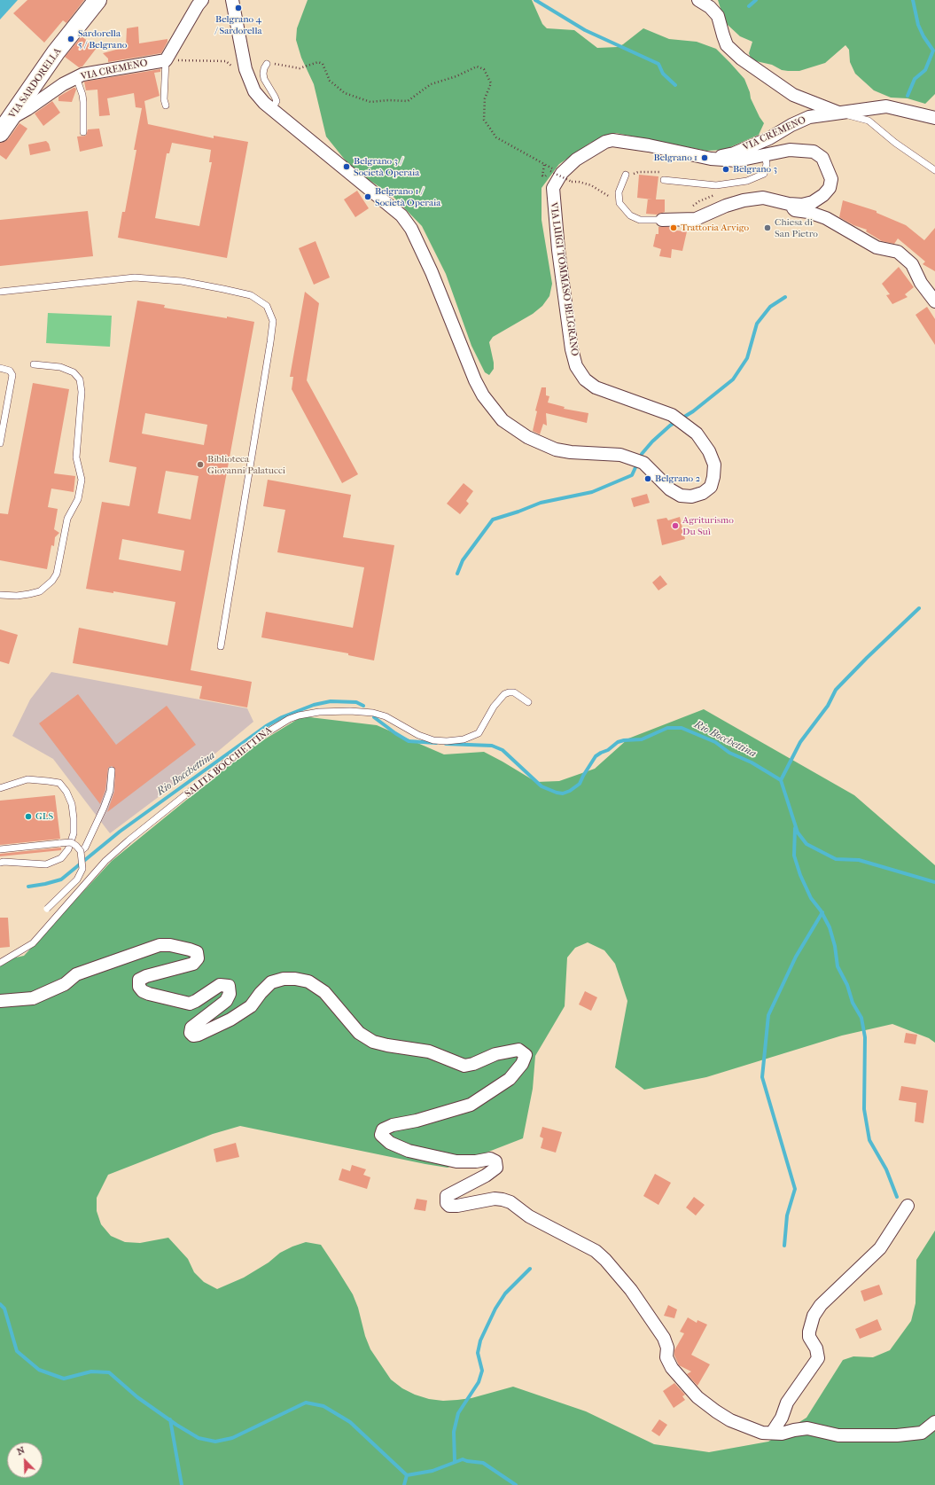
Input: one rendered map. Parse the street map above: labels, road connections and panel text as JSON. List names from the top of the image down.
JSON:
{
  "streets": {
    "main road": ["VIA SARDORELLA"],
    "street": ["VIA CREMENO", "VIA LUIGI TOMMASO BELGRANO"],
    "lane": ["SALITA BOCCHETTINA"]
  },
  "crossings": [
    ["VIA CREMENO", "VIA SARDORELLA"],
    ["VIA CREMENO", "VIA LUIGI TOMMASO BELGRANO"]
  ],
  "water": ["Rio Bocchettina"],
  "places": [
    "Belgrano 4 / Sardorella",
    "Sardorella 5 / Belgrano",
    "Belgrano 1",
    "Belgrano 3 / Società Operaia",
    "Belgrano 3",
    "Belgrano 1 / Società Operaia",
    "Trattoria Arvigo",
    "Chiesa di San Pietro",
    "Biblioteca Giovanni Palatucci",
    "Belgrano 2",
    "Agriturismo Du Suì",
    "GLS"
  ],
  "north": "top left"
}
